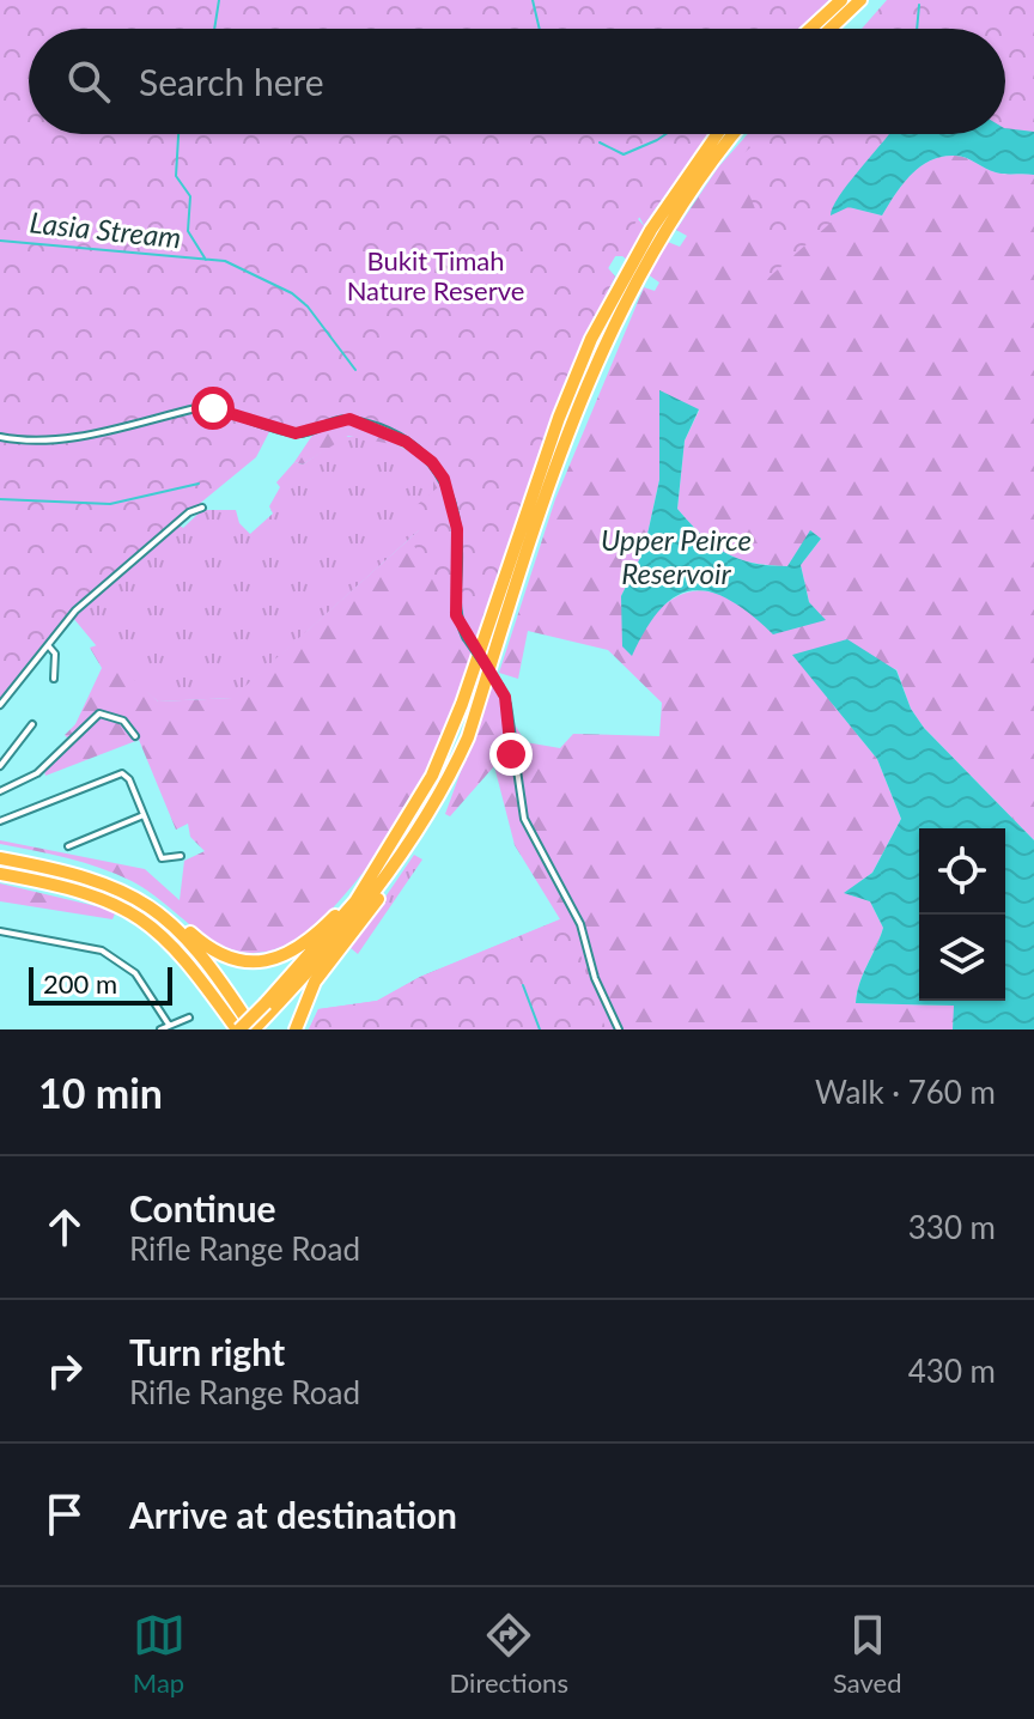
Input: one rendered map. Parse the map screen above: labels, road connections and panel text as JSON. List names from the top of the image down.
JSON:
{
  "water": ["Lasia Stream", "Upper Peirce Reservoir"],
  "parks": ["Bukit Timah Nature Reserve"],
  "scale_bar": "200 m",
  "page": {
    "search": "Search here",
    "scale": "200 m",
    "heading": ["10 min", "Walk · 760 m"],
    "list": [
      ["Continue", "Rifle Range Road", "330 m"],
      ["Turn right", "Rifle Range Road", "430 m"],
      "Arrive at destination"
    ],
    "nav": ["Map", "Directions", "Saved"]
  }
}
